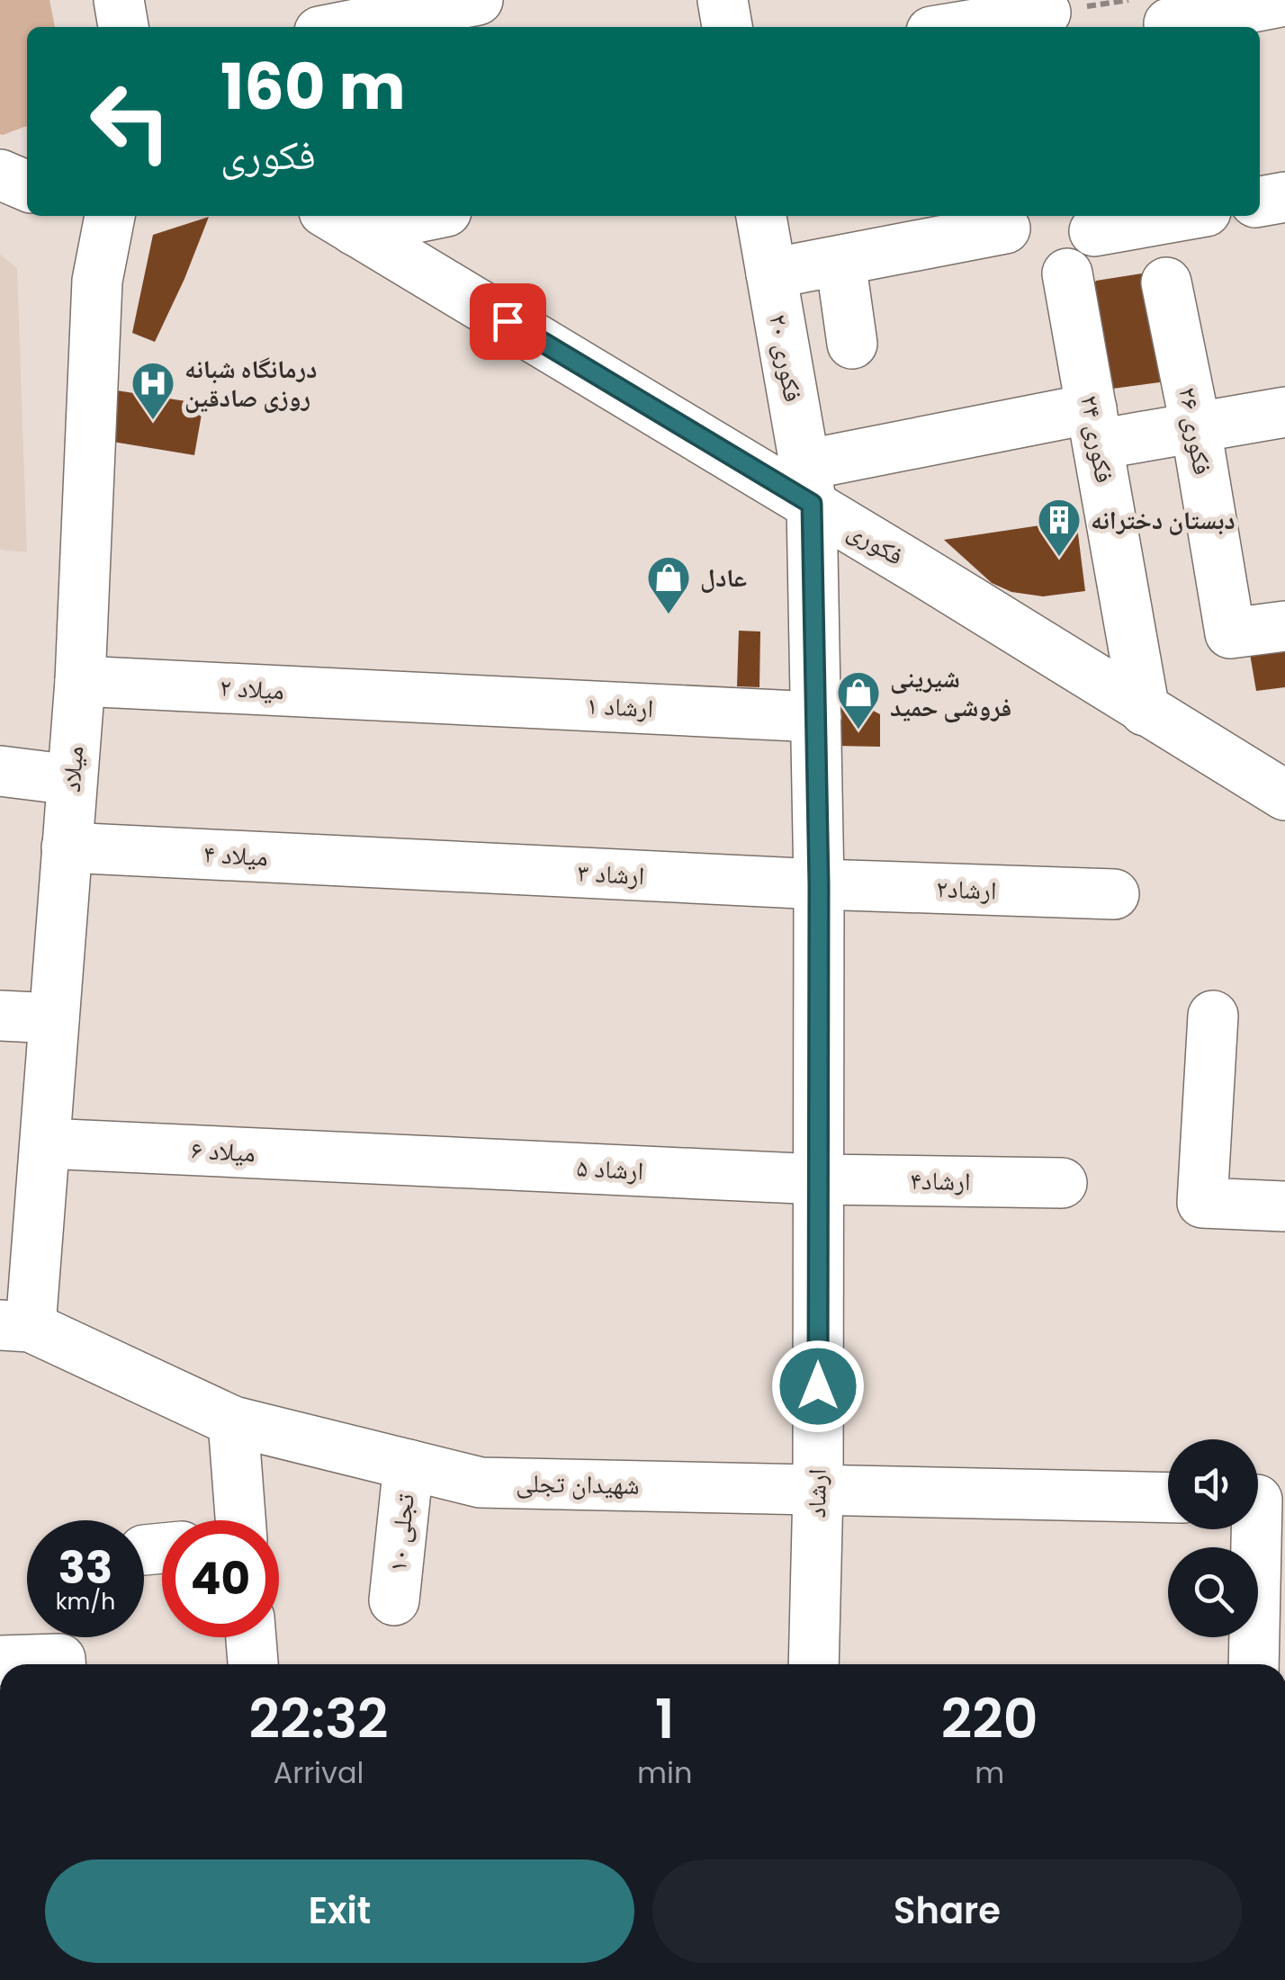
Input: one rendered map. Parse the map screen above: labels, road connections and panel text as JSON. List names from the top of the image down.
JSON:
{
  "streets": {
    "street": [
      "فکوری ۲۰",
      "فکوری ۲۶",
      "فکوری ۲۴",
      "فکوری",
      "۲ میلاد",
      "۱ ارشاد",
      "میلاد",
      "۴ میلاد",
      "۳ ارشاد",
      "۲ارشاد",
      "۶ میلاد",
      "۵ ارشاد",
      "۴ارشاد",
      "شهیدان تجلی",
      "ارشاد",
      "۱۰ تجلی"
    ]
  },
  "crossings": [
    ["فکوری ۲۰", "فکوری"],
    ["فکوری ۲۰", "ارشاد"],
    ["فکوری ۲۴", "فکوری"],
    ["فکوری", "ارشاد"],
    ["۲ میلاد", "۱ ارشاد"],
    ["۲ میلاد", "میلاد"],
    ["۱ ارشاد", "ارشاد"],
    ["میلاد", "۴ میلاد"],
    ["میلاد", "۶ میلاد"],
    ["میلاد", "شهیدان تجلی"],
    ["۴ میلاد", "۳ ارشاد"],
    ["۳ ارشاد", "۲ارشاد"],
    ["۳ ارشاد", "ارشاد"],
    ["۲ارشاد", "ارشاد"],
    ["۶ میلاد", "۵ ارشاد"],
    ["۵ ارشاد", "۴ارشاد"],
    ["۵ ارشاد", "ارشاد"],
    ["۴ارشاد", "ارشاد"],
    ["شهیدان تجلی", "ارشاد"],
    ["شهیدان تجلی", "۱۰ تجلی"]
  ],
  "places": {
    "hospital": ["درمانگاه شبانه روزی صادقین"],
    "building": ["دبستان دخترانه"],
    "shop": ["عادل", "شیرینی فروشی حمید"]
  },
  "page": {
    "turn": ["160 m", "فکوری"],
    "speed": "33 km/h",
    "limit": "40",
    "eta": [
      "22:32",
      "Arrival",
      "1",
      "min",
      "220",
      "m"
    ],
    "buttons": ["Exit", "Share"]
  }
}
